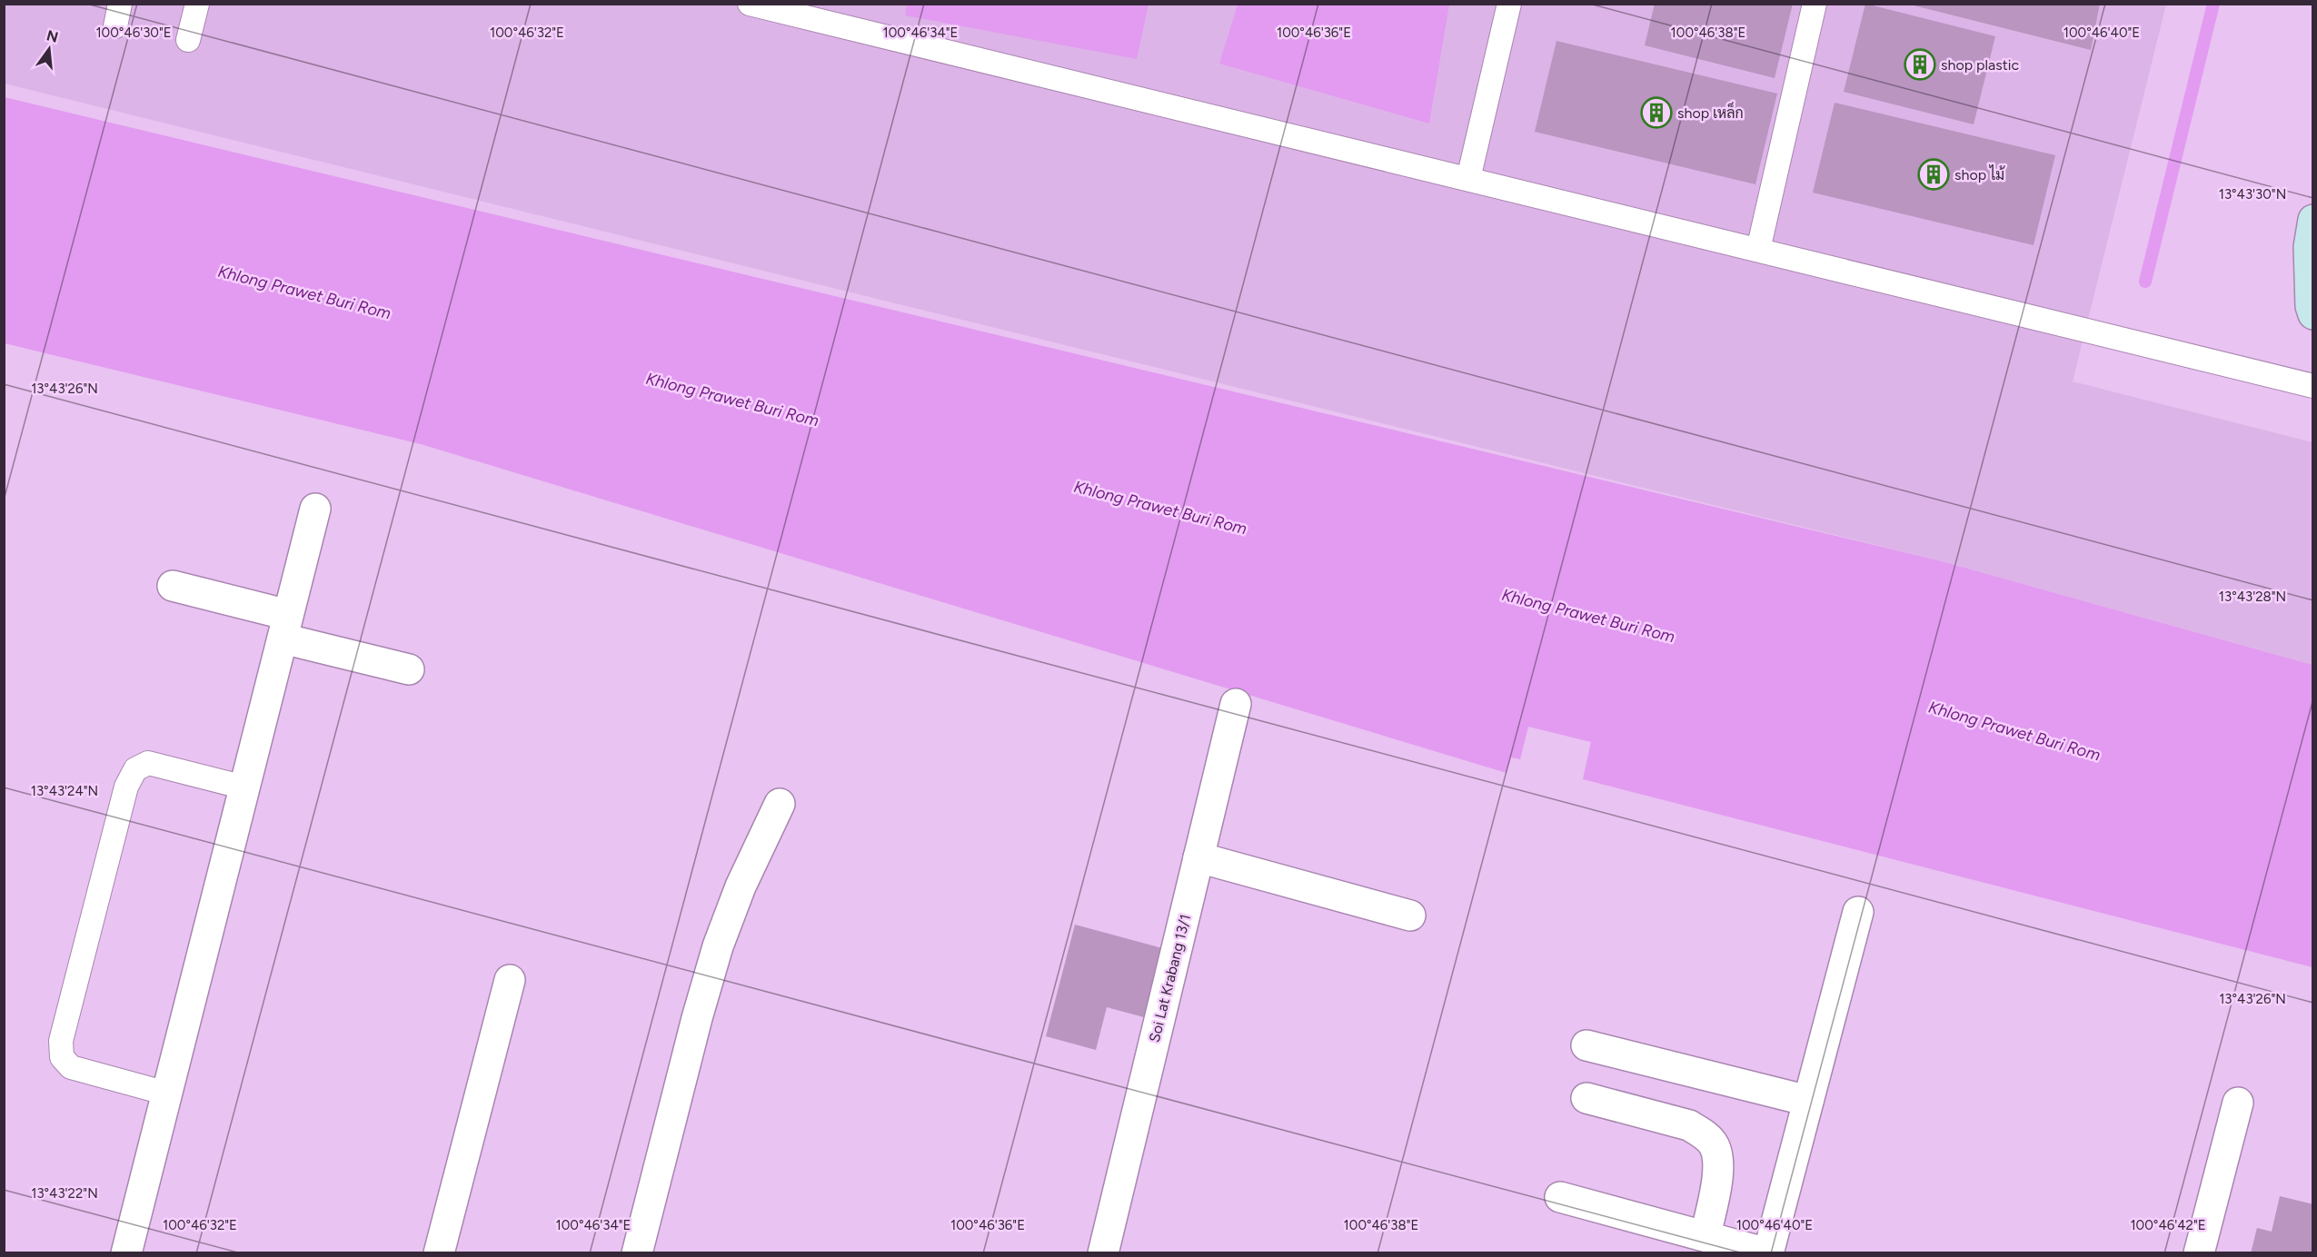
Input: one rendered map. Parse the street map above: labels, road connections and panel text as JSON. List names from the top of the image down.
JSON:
{
  "streets": {
    "street": ["Soi Lat Krabang 13/1"]
  },
  "water": ["Khlong Prawet Buri Rom"],
  "places": {
    "building": ["shop plastic", "shop เหล็ก", "shop ไม้"]
  },
  "north": "top",
  "coordinates": [
    "100°46'30\"E",
    "100°46'32\"E",
    "100°46'34\"E",
    "100°46'36\"E",
    "100°46'38\"E",
    "100°46'40\"E",
    "13°43'30\"N",
    "13°43'26\"N",
    "13°43'28\"N",
    "13°43'24\"N",
    "13°43'22\"N",
    "100°46'42\"E"
  ]
}
